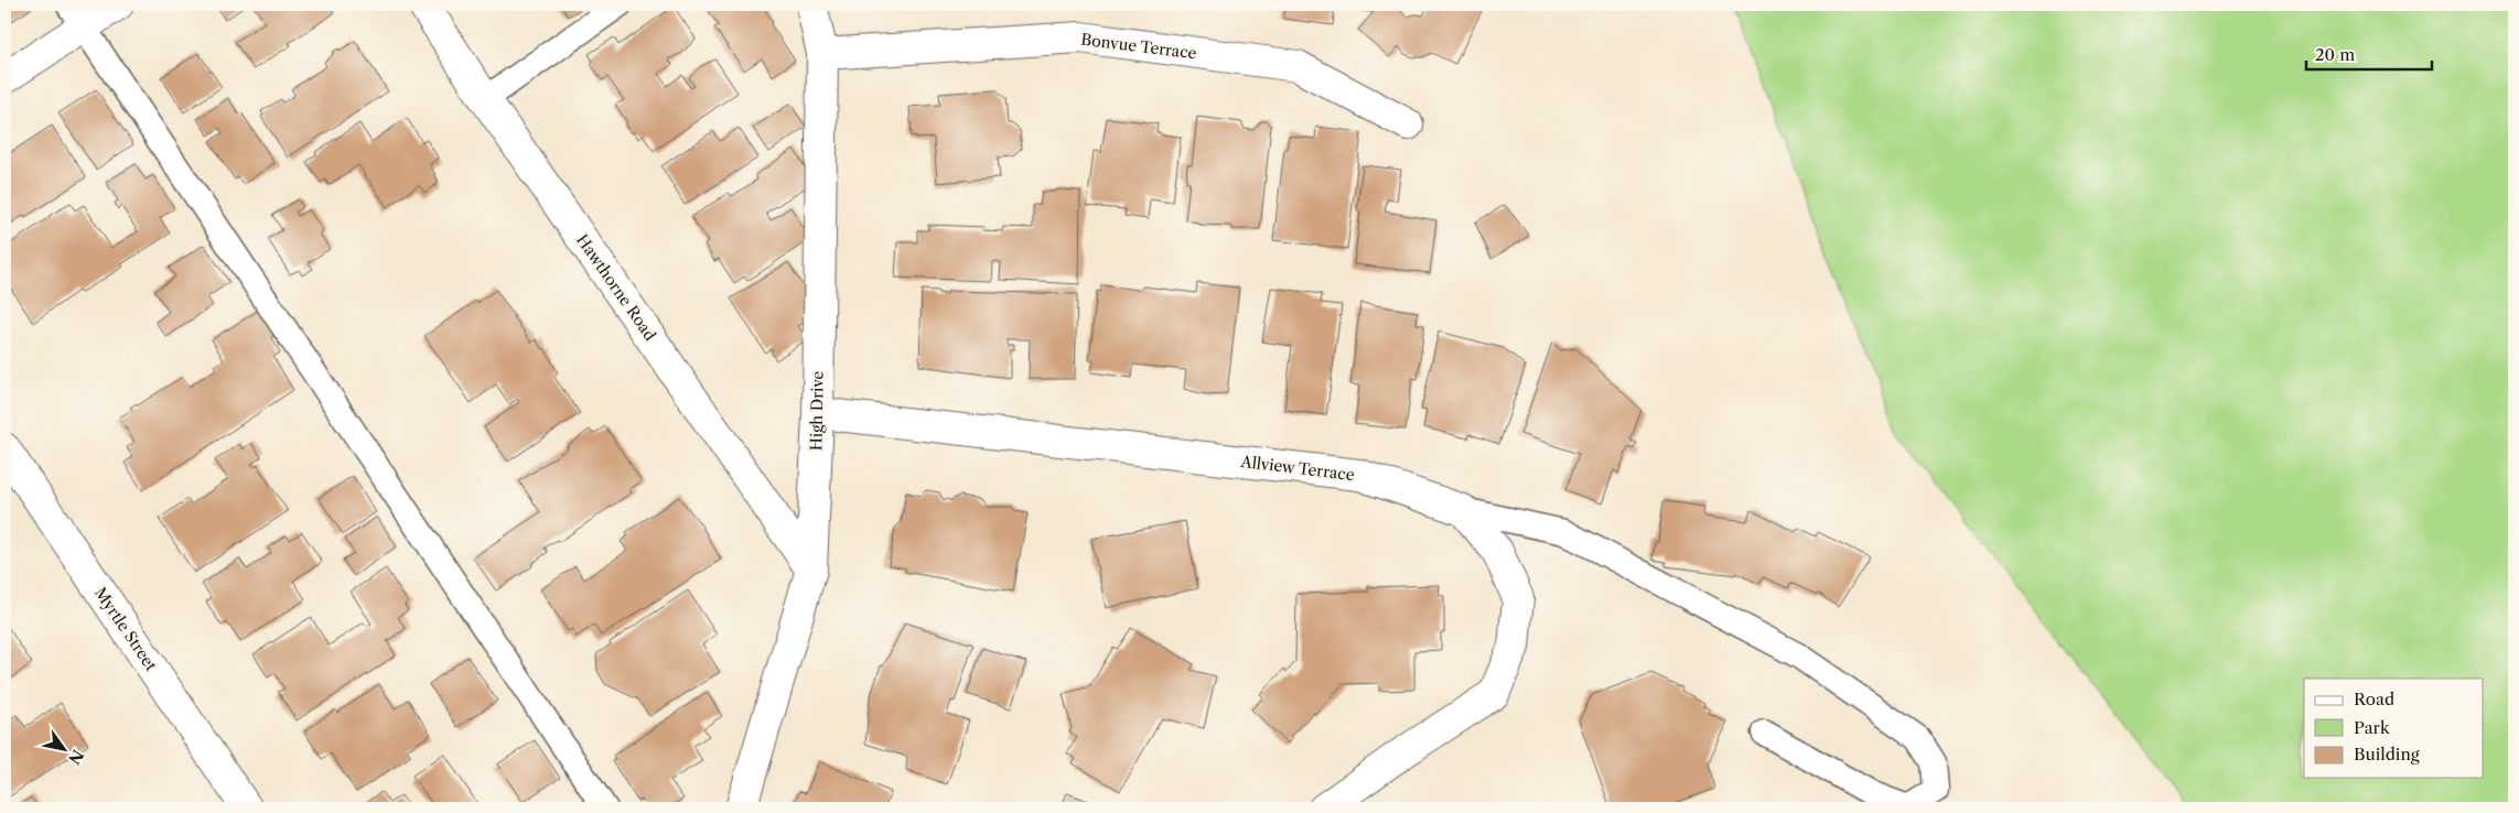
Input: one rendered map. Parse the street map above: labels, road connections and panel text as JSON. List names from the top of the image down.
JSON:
{
  "streets": {
    "street": [
      "Bonvue Terrace",
      "Hawthorne Road",
      "High Drive",
      "Allview Terrace",
      "Myrtle Street"
    ]
  },
  "crossings": [
    ["Bonvue Terrace", "High Drive"],
    ["Hawthorne Road", "High Drive"],
    ["High Drive", "Allview Terrace"]
  ],
  "legend": ["Road", "Park", "Building"],
  "scale_bar": "20 m",
  "north": "bottom right"
}
